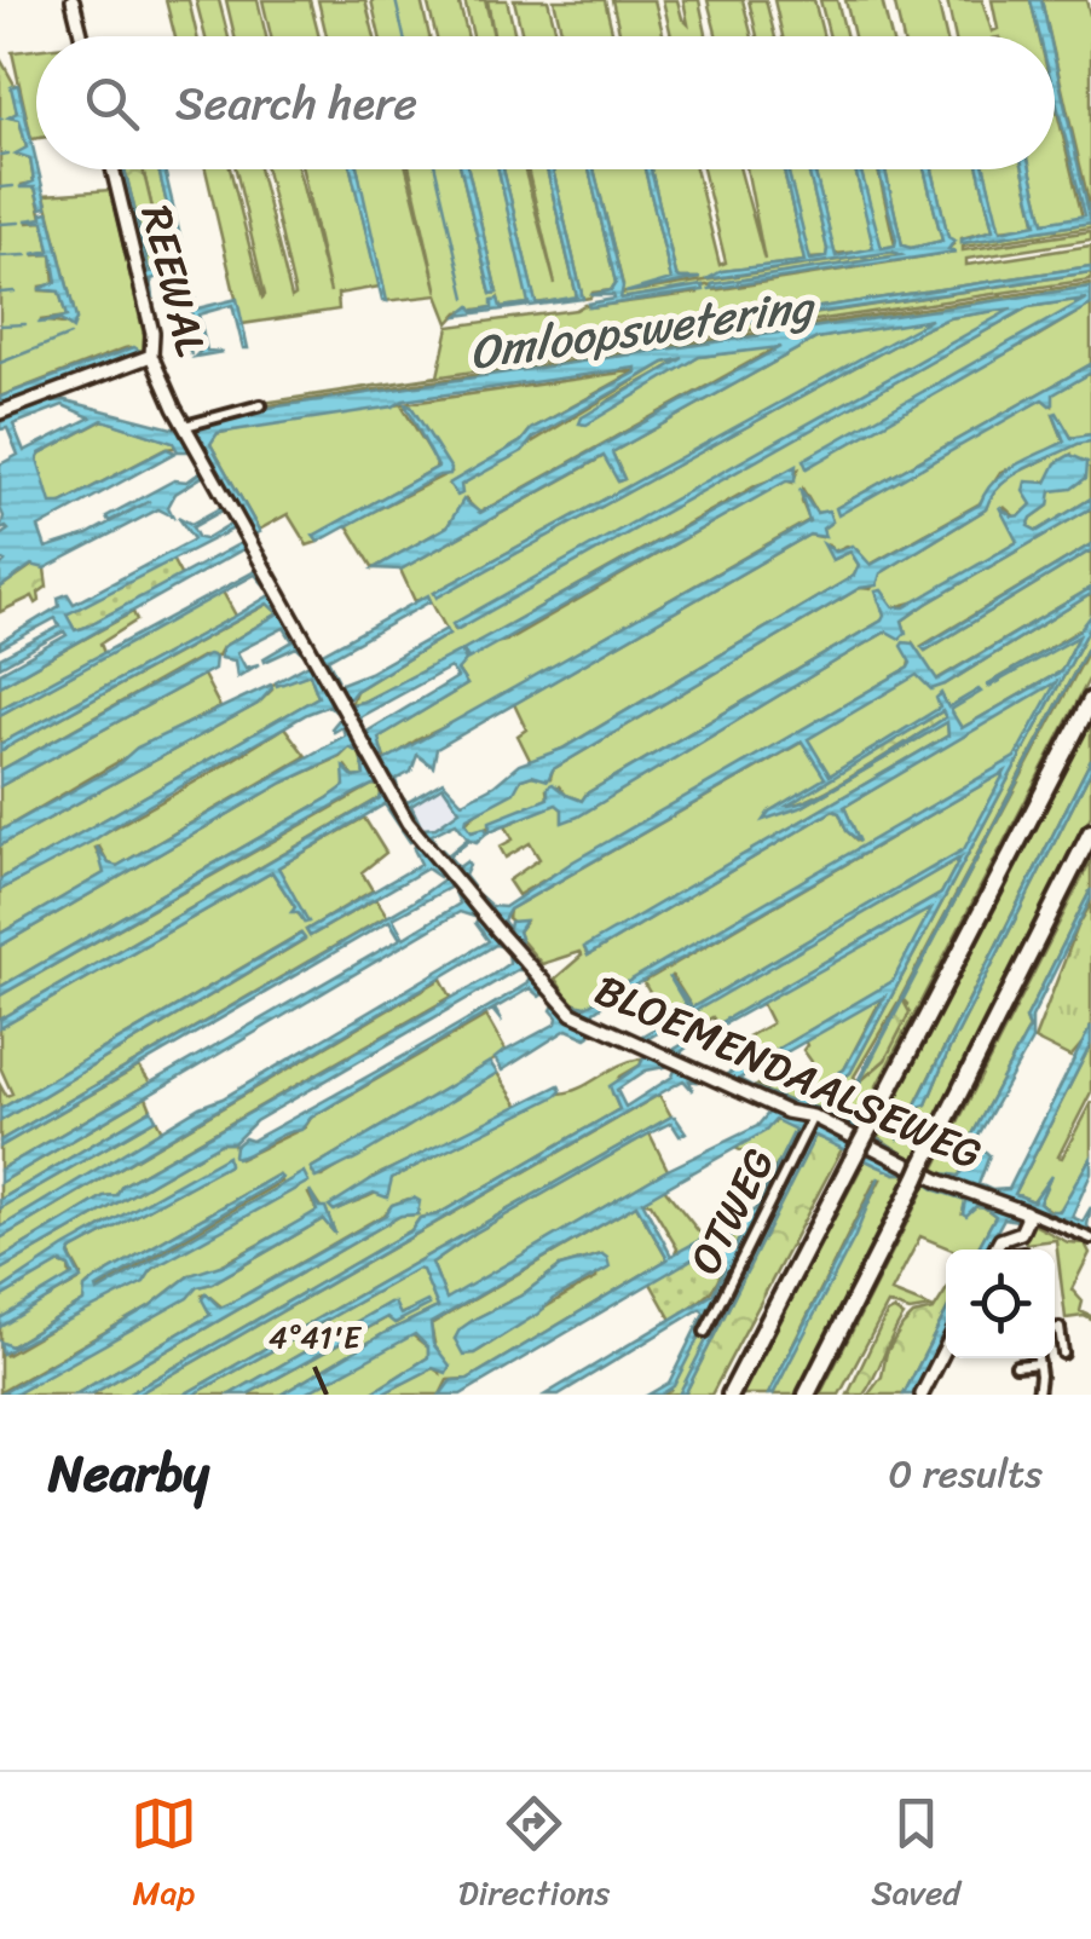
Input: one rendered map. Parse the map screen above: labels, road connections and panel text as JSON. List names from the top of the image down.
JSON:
{
  "streets": {
    "street": ["REEWAL", "BLOEMENDAALSEWEG", "OTWEG"]
  },
  "crossings": [
    ["REEWAL", "BLOEMENDAALSEWEG"],
    ["BLOEMENDAALSEWEG", "OTWEG"]
  ],
  "water": ["Omloopswetering"],
  "page": {
    "search": "Search here",
    "heading": ["Nearby", "0 results"],
    "nav": ["Map", "Directions", "Saved"]
  },
  "coordinates": ["4°41'E"]
}
